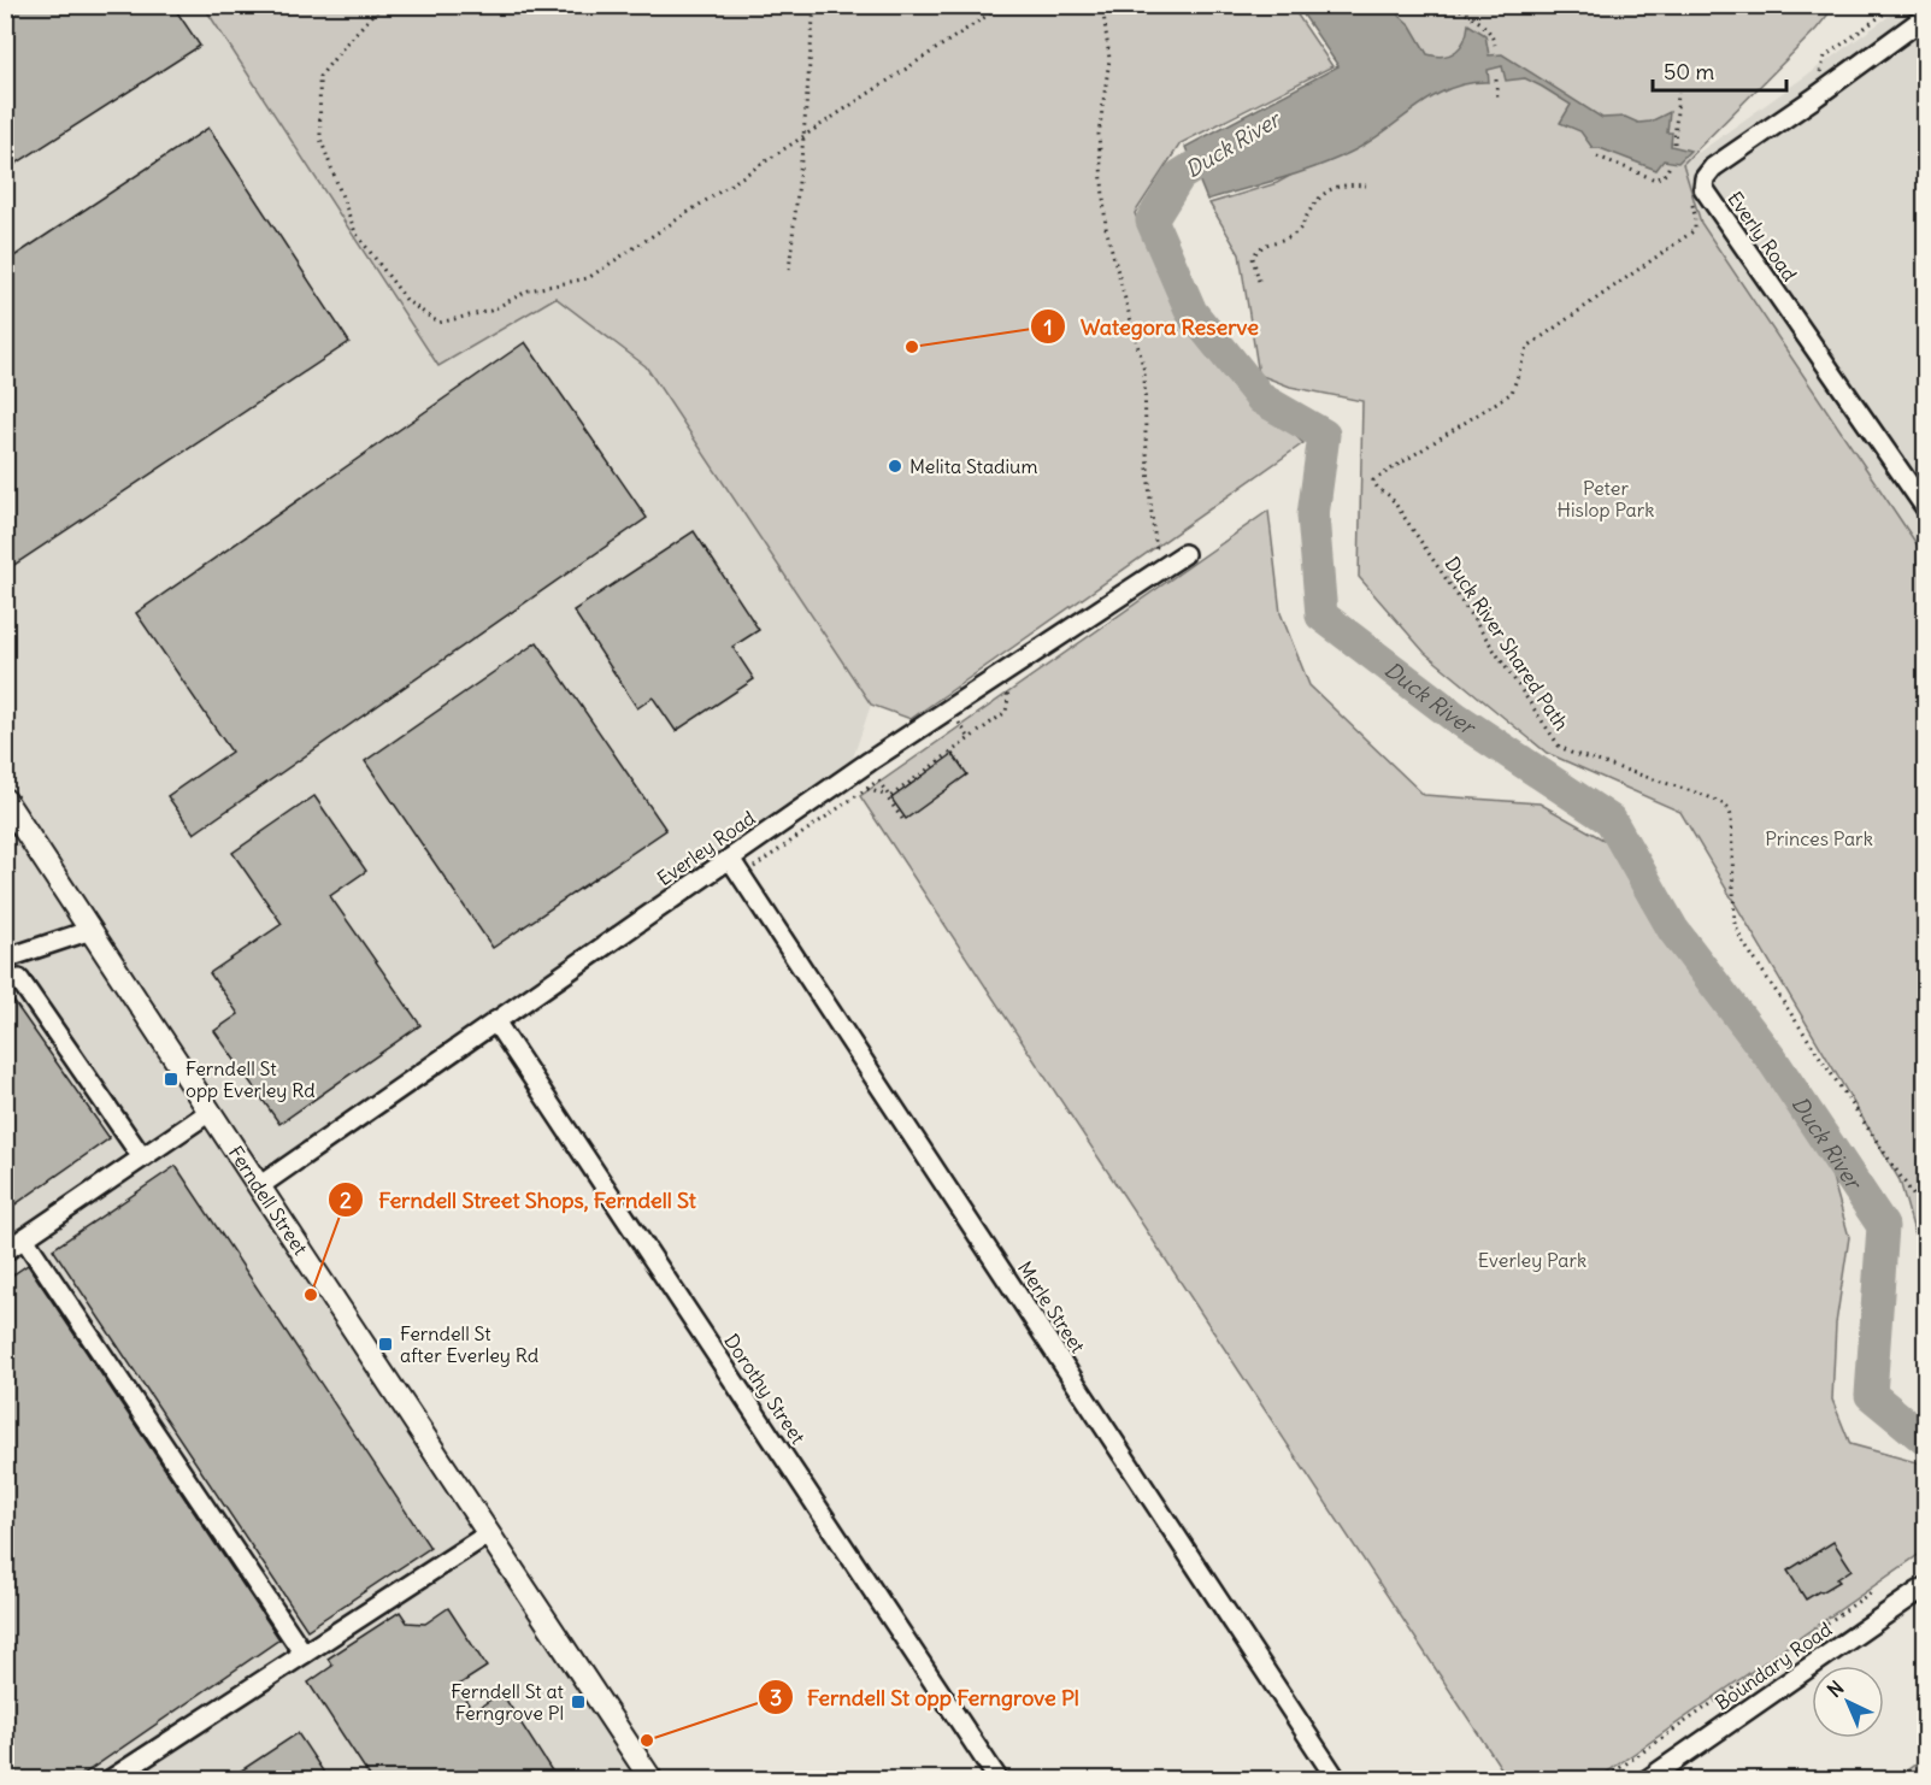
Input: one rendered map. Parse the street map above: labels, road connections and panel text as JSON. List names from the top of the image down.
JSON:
{
  "streets": {
    "main road": ["Ferndell Street"],
    "street": [
      "Everly Road",
      "Everley Road",
      "Merle Street",
      "Dorothy Street",
      "Boundary Road"
    ],
    "path": ["Duck River Shared Path"]
  },
  "crossings": [
    ["Everly Road", "Duck River Shared Path"],
    ["Everley Road", "Ferndell Street"],
    ["Everley Road", "Merle Street"],
    ["Everley Road", "Dorothy Street"]
  ],
  "water": ["Duck River"],
  "parks": ["Peter Hislop Park", "Princes Park", "Everley Park"],
  "places": {
    "other": [
      "Wategora Reserve",
      "Melita Stadium",
      "Ferndell Street Shops, Ferndell St",
      "Ferndell St opp Ferngrove Pl"
    ],
    "transit": ["Ferndell St opp Everley Rd", "Ferndell St after Everley Rd", "Ferndell St at Ferngrove Pl"]
  },
  "scale_bar": "50 m",
  "north": "top left"
}
